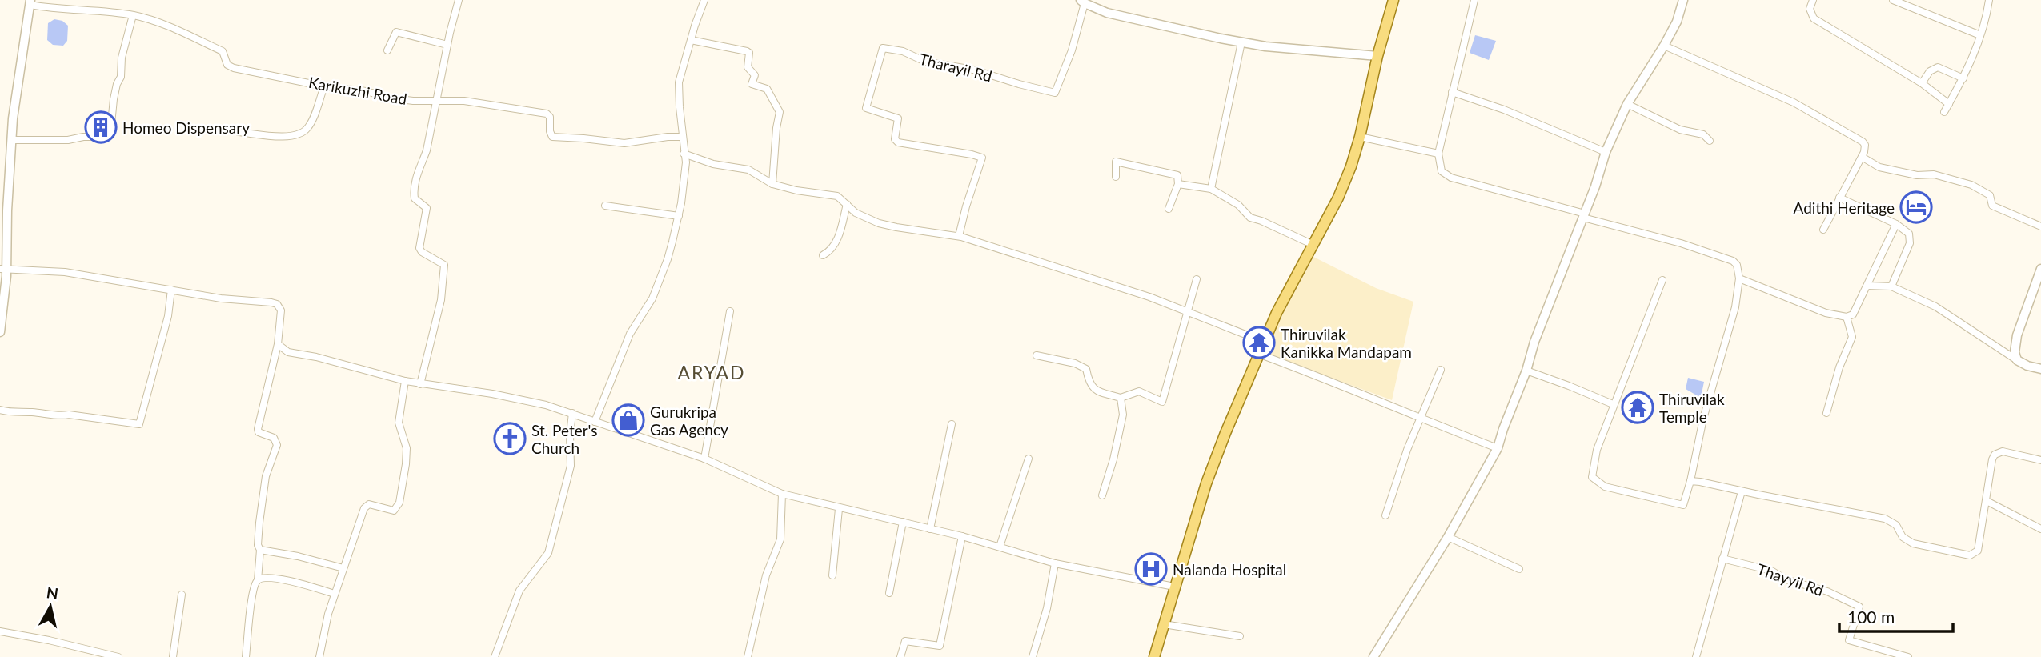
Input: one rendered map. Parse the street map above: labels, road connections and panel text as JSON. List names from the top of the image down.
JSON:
{
  "streets": {
    "street": ["Tharayil Rd", "Karikuzhi Road", "Thayyil Rd"]
  },
  "districts": ["ARYAD"],
  "places": {
    "building": ["Homeo Dispensary"],
    "hotel": ["Adithi Heritage"],
    "temple": ["Thiruvilak Kanikka Mandapam", "Thiruvilak Temple"],
    "shop": ["Gurukripa Gas Agency"],
    "church": ["St. Peter's Church"],
    "hospital": ["Nalanda Hospital"]
  },
  "scale_bar": "100 m",
  "north": "top"
}
